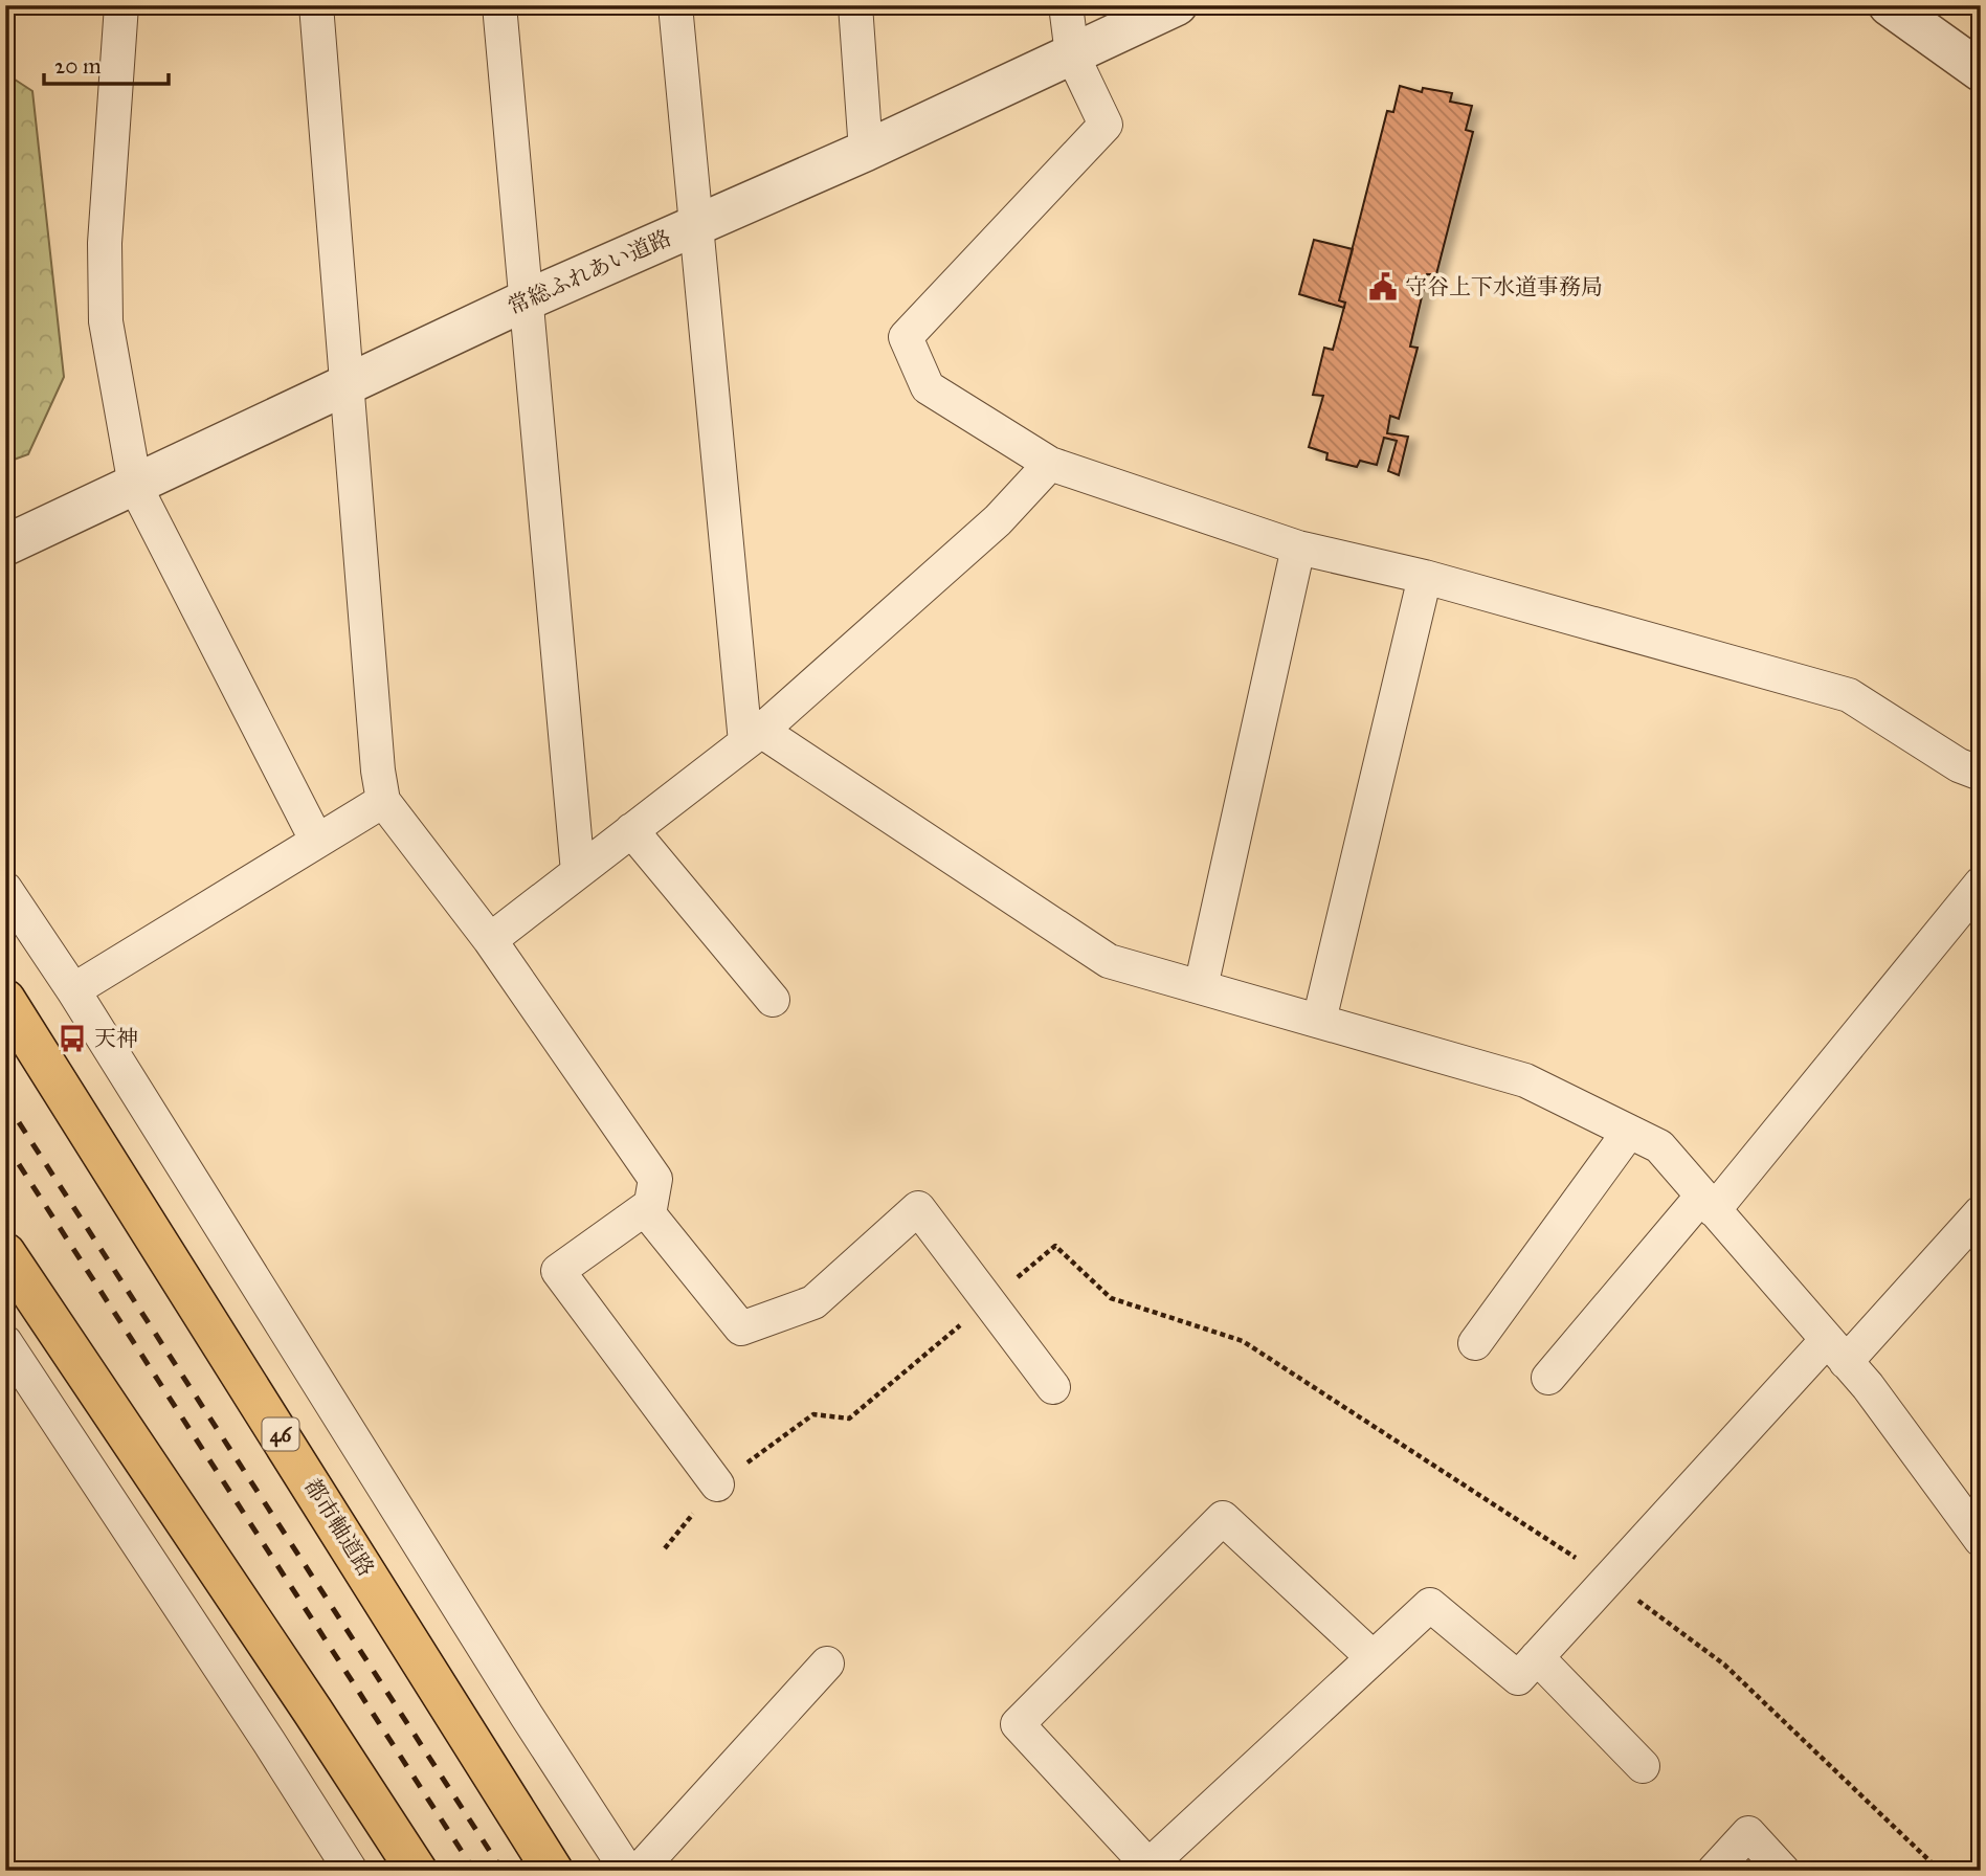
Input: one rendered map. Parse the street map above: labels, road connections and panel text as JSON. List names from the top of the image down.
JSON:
{
  "streets": {
    "main road": ["46", "都市軸道路"],
    "street": ["常総ふれあい道路"]
  },
  "places": {
    "public building": ["守谷上下水道事務局"],
    "bus stop": ["天神"]
  },
  "scale_bar": "20 m"
}
